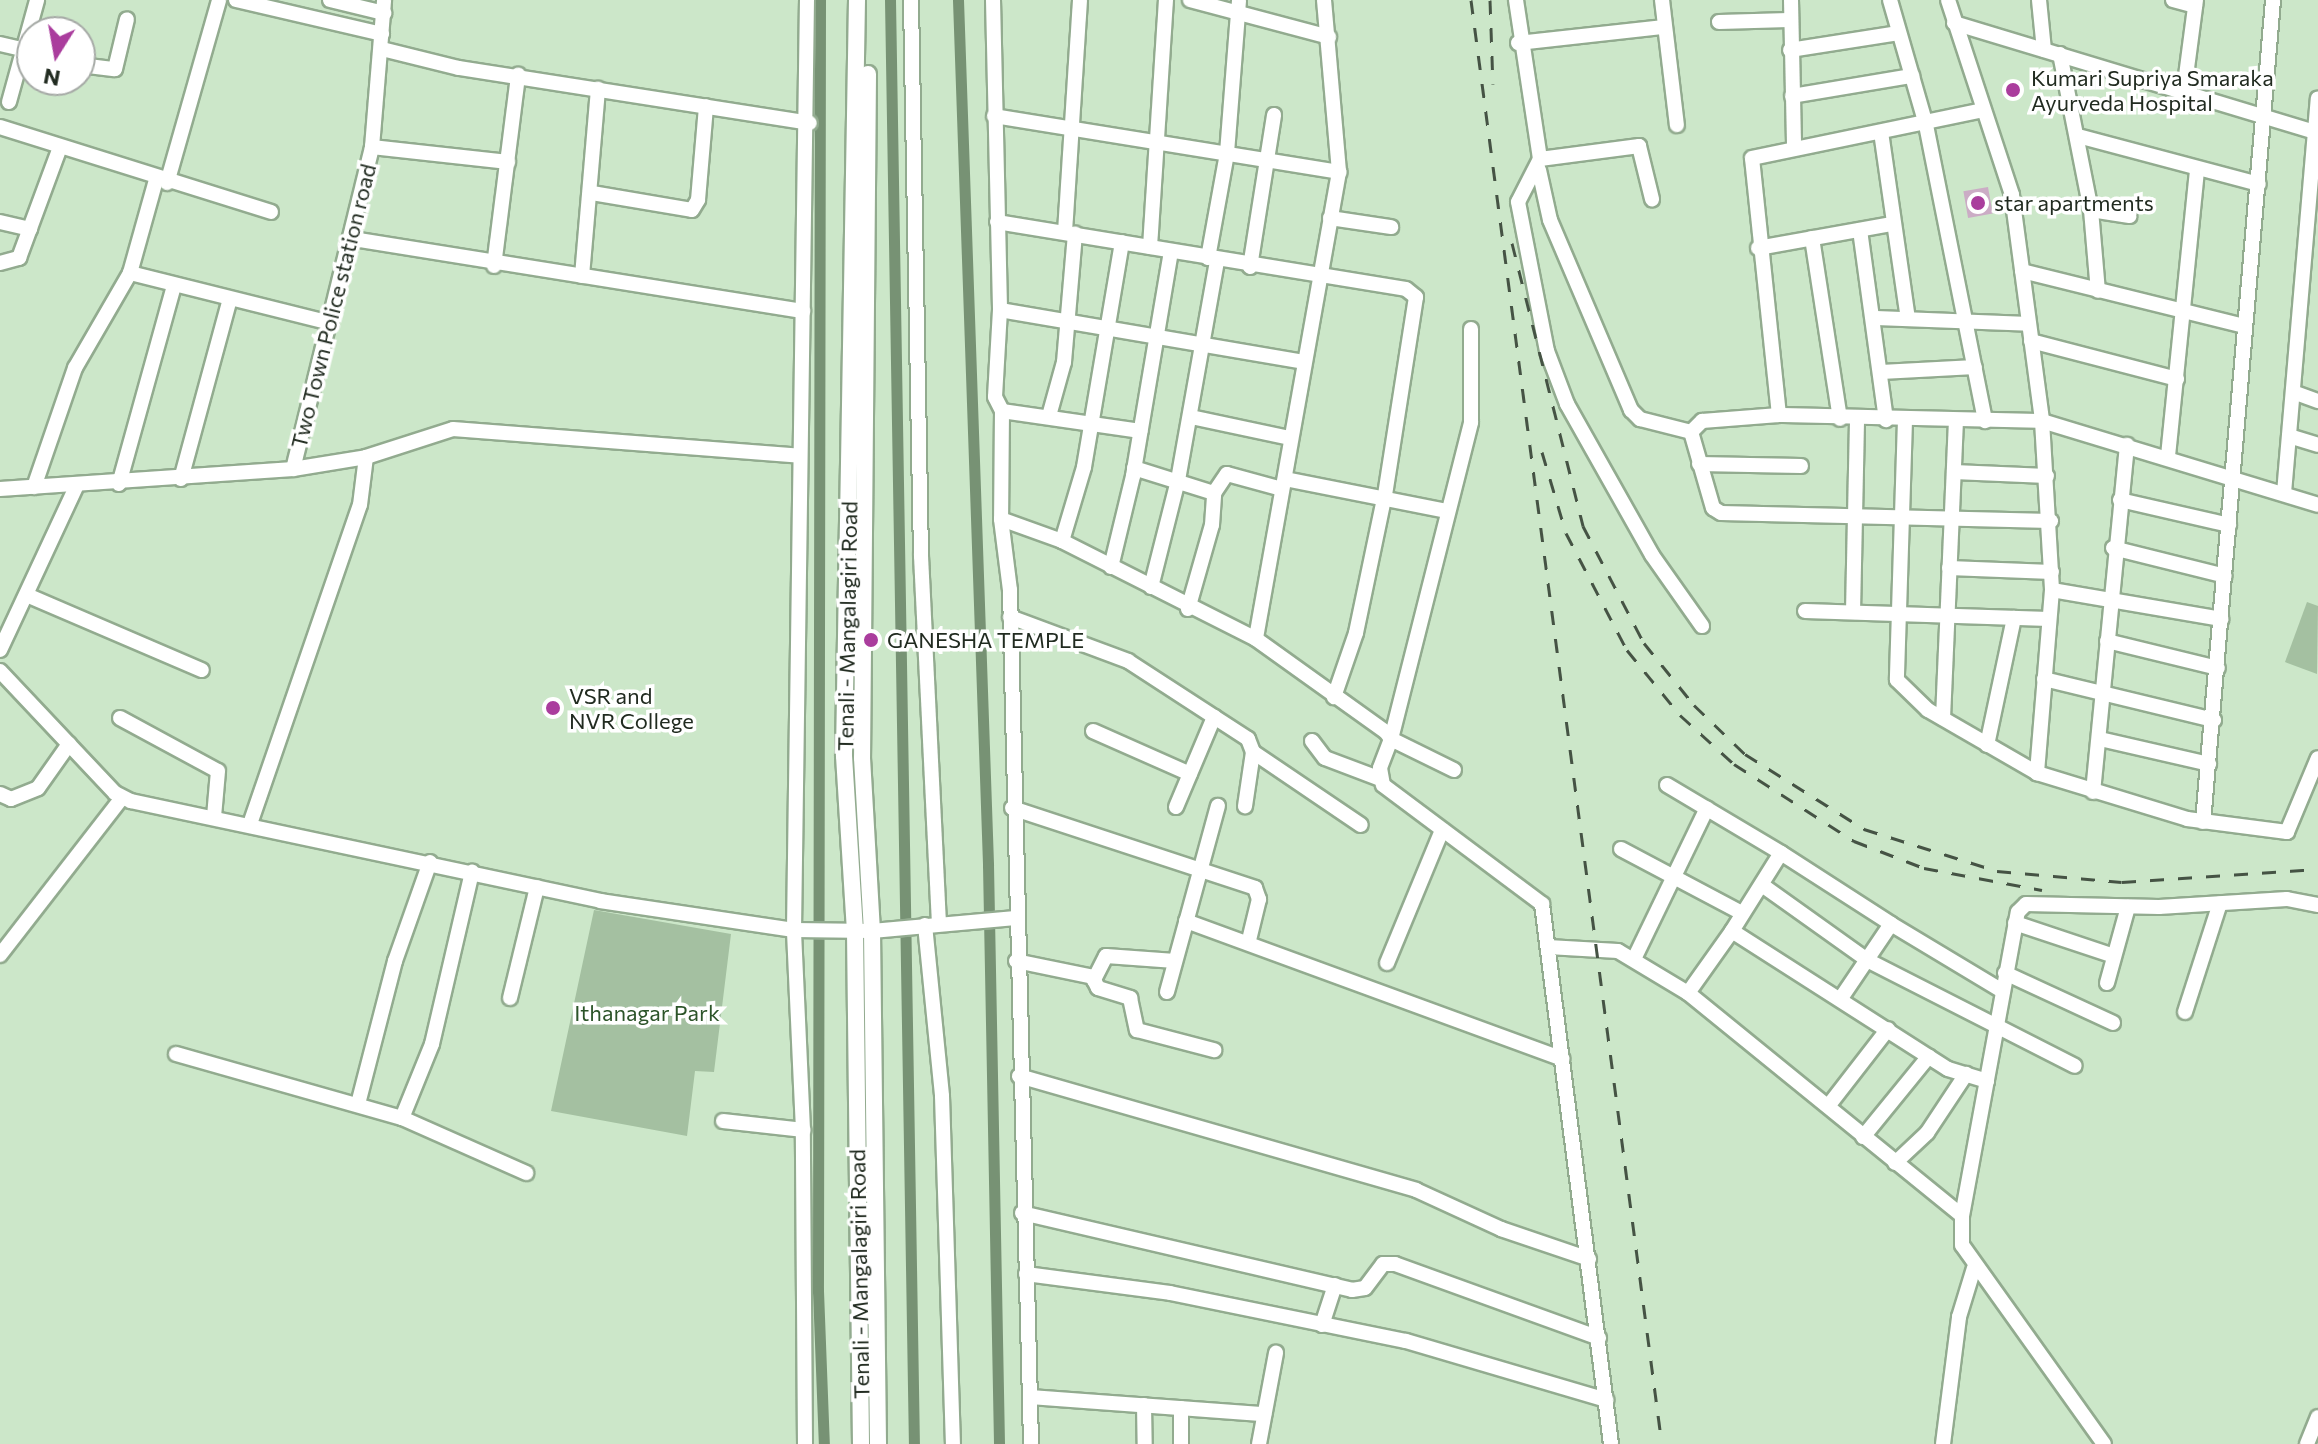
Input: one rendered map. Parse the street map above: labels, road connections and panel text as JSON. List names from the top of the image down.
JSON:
{
  "streets": {
    "main road": ["Tenali - Mangalagiri Road"],
    "street": ["Two Town Police station road"]
  },
  "parks": ["Ithanagar Park"],
  "places": [
    "Kumari Supriya Smaraka Ayurveda Hospital",
    "star apartments",
    "GANESHA TEMPLE",
    "VSR and NVR College"
  ],
  "north": "bottom"
}
